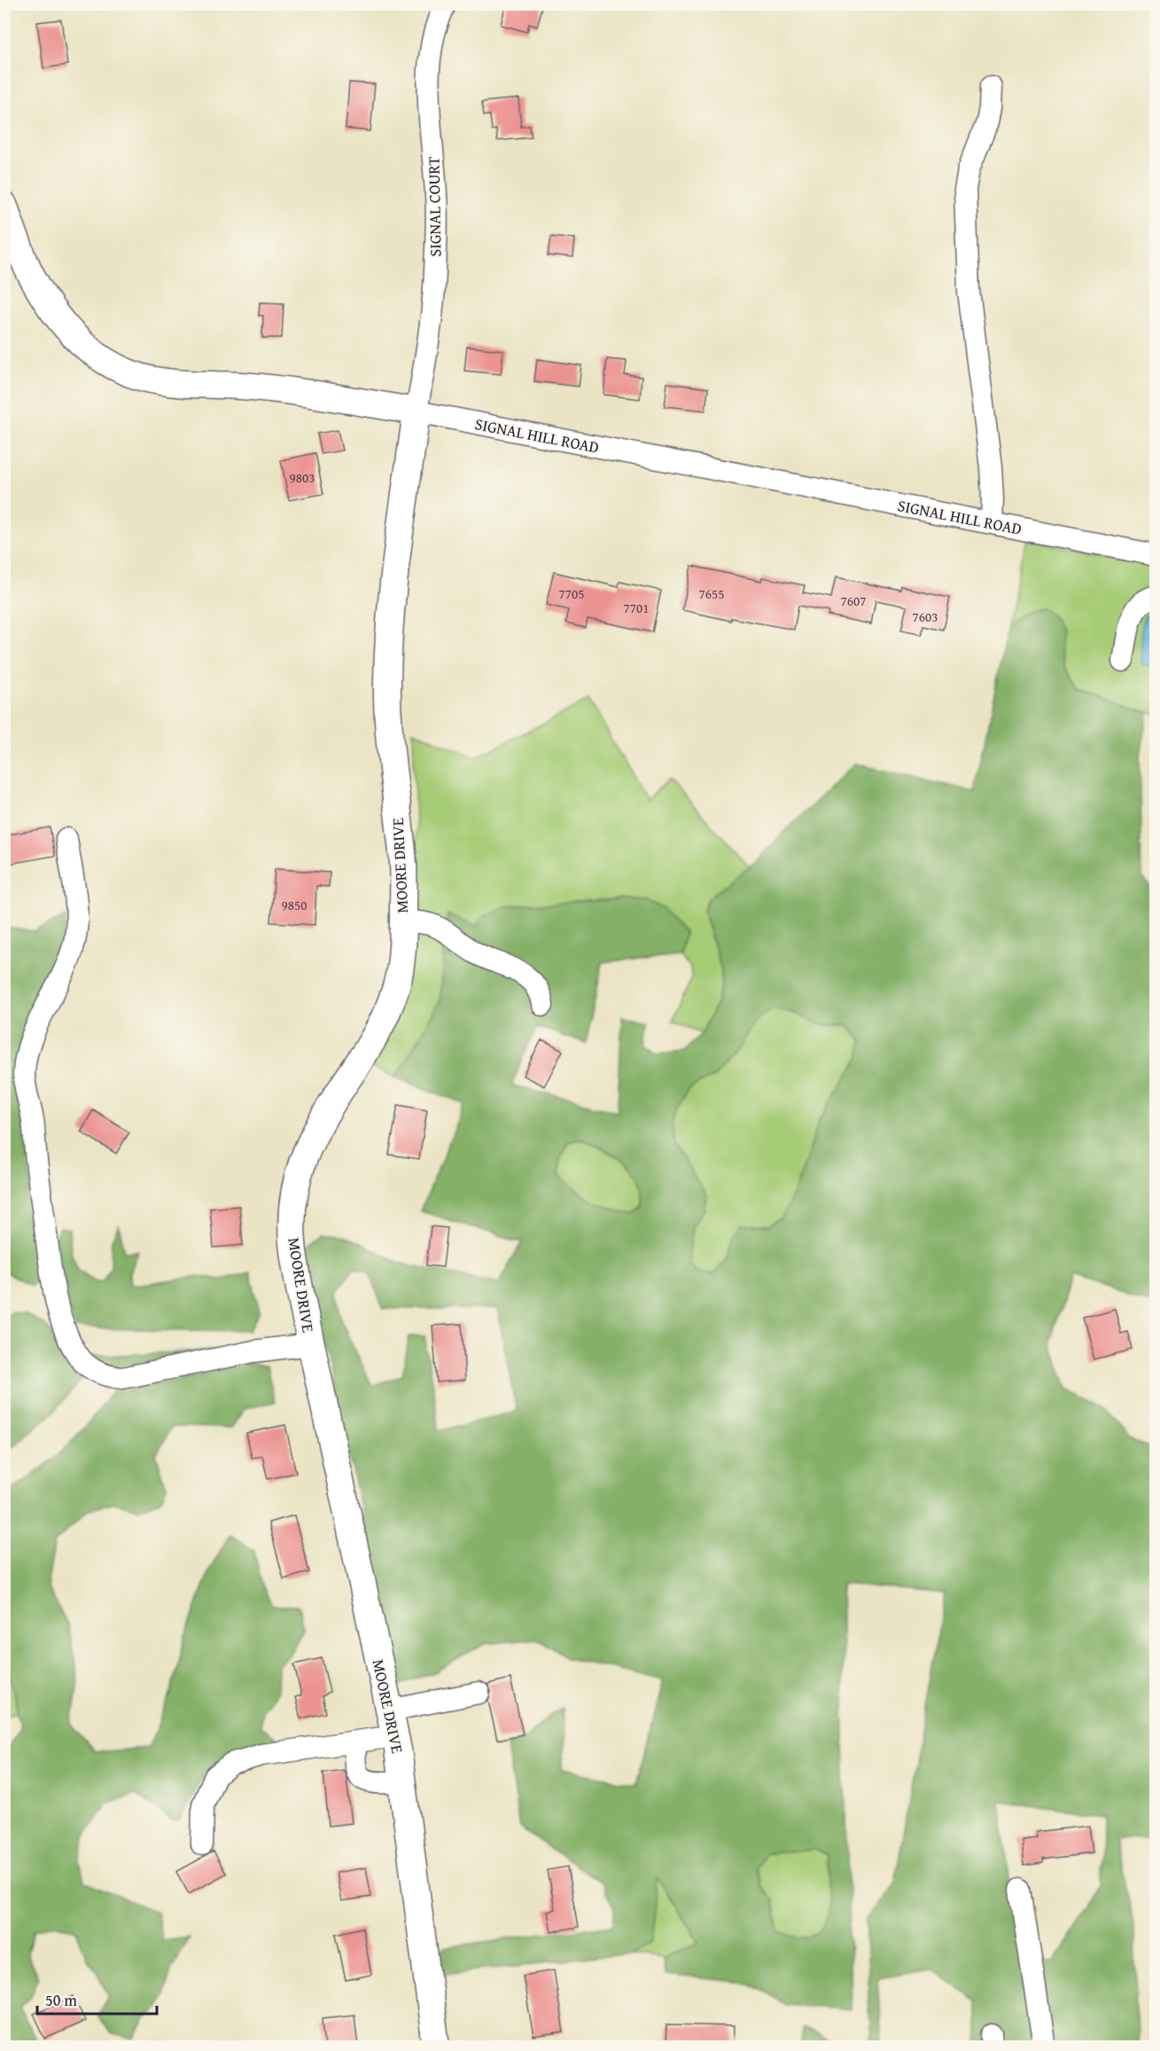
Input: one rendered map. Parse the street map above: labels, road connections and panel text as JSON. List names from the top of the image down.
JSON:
{
  "streets": {
    "main road": ["SIGNAL HILL ROAD", "MOORE DRIVE"],
    "street": ["SIGNAL COURT"]
  },
  "crossings": [
    ["SIGNAL COURT", "SIGNAL HILL ROAD"],
    ["SIGNAL COURT", "MOORE DRIVE"],
    ["SIGNAL HILL ROAD", "MOORE DRIVE"]
  ],
  "house_numbers": [
    "9803",
    "7705",
    "7655",
    "7607",
    "7701",
    "7603",
    "9850"
  ],
  "scale_bar": "50 m"
}
